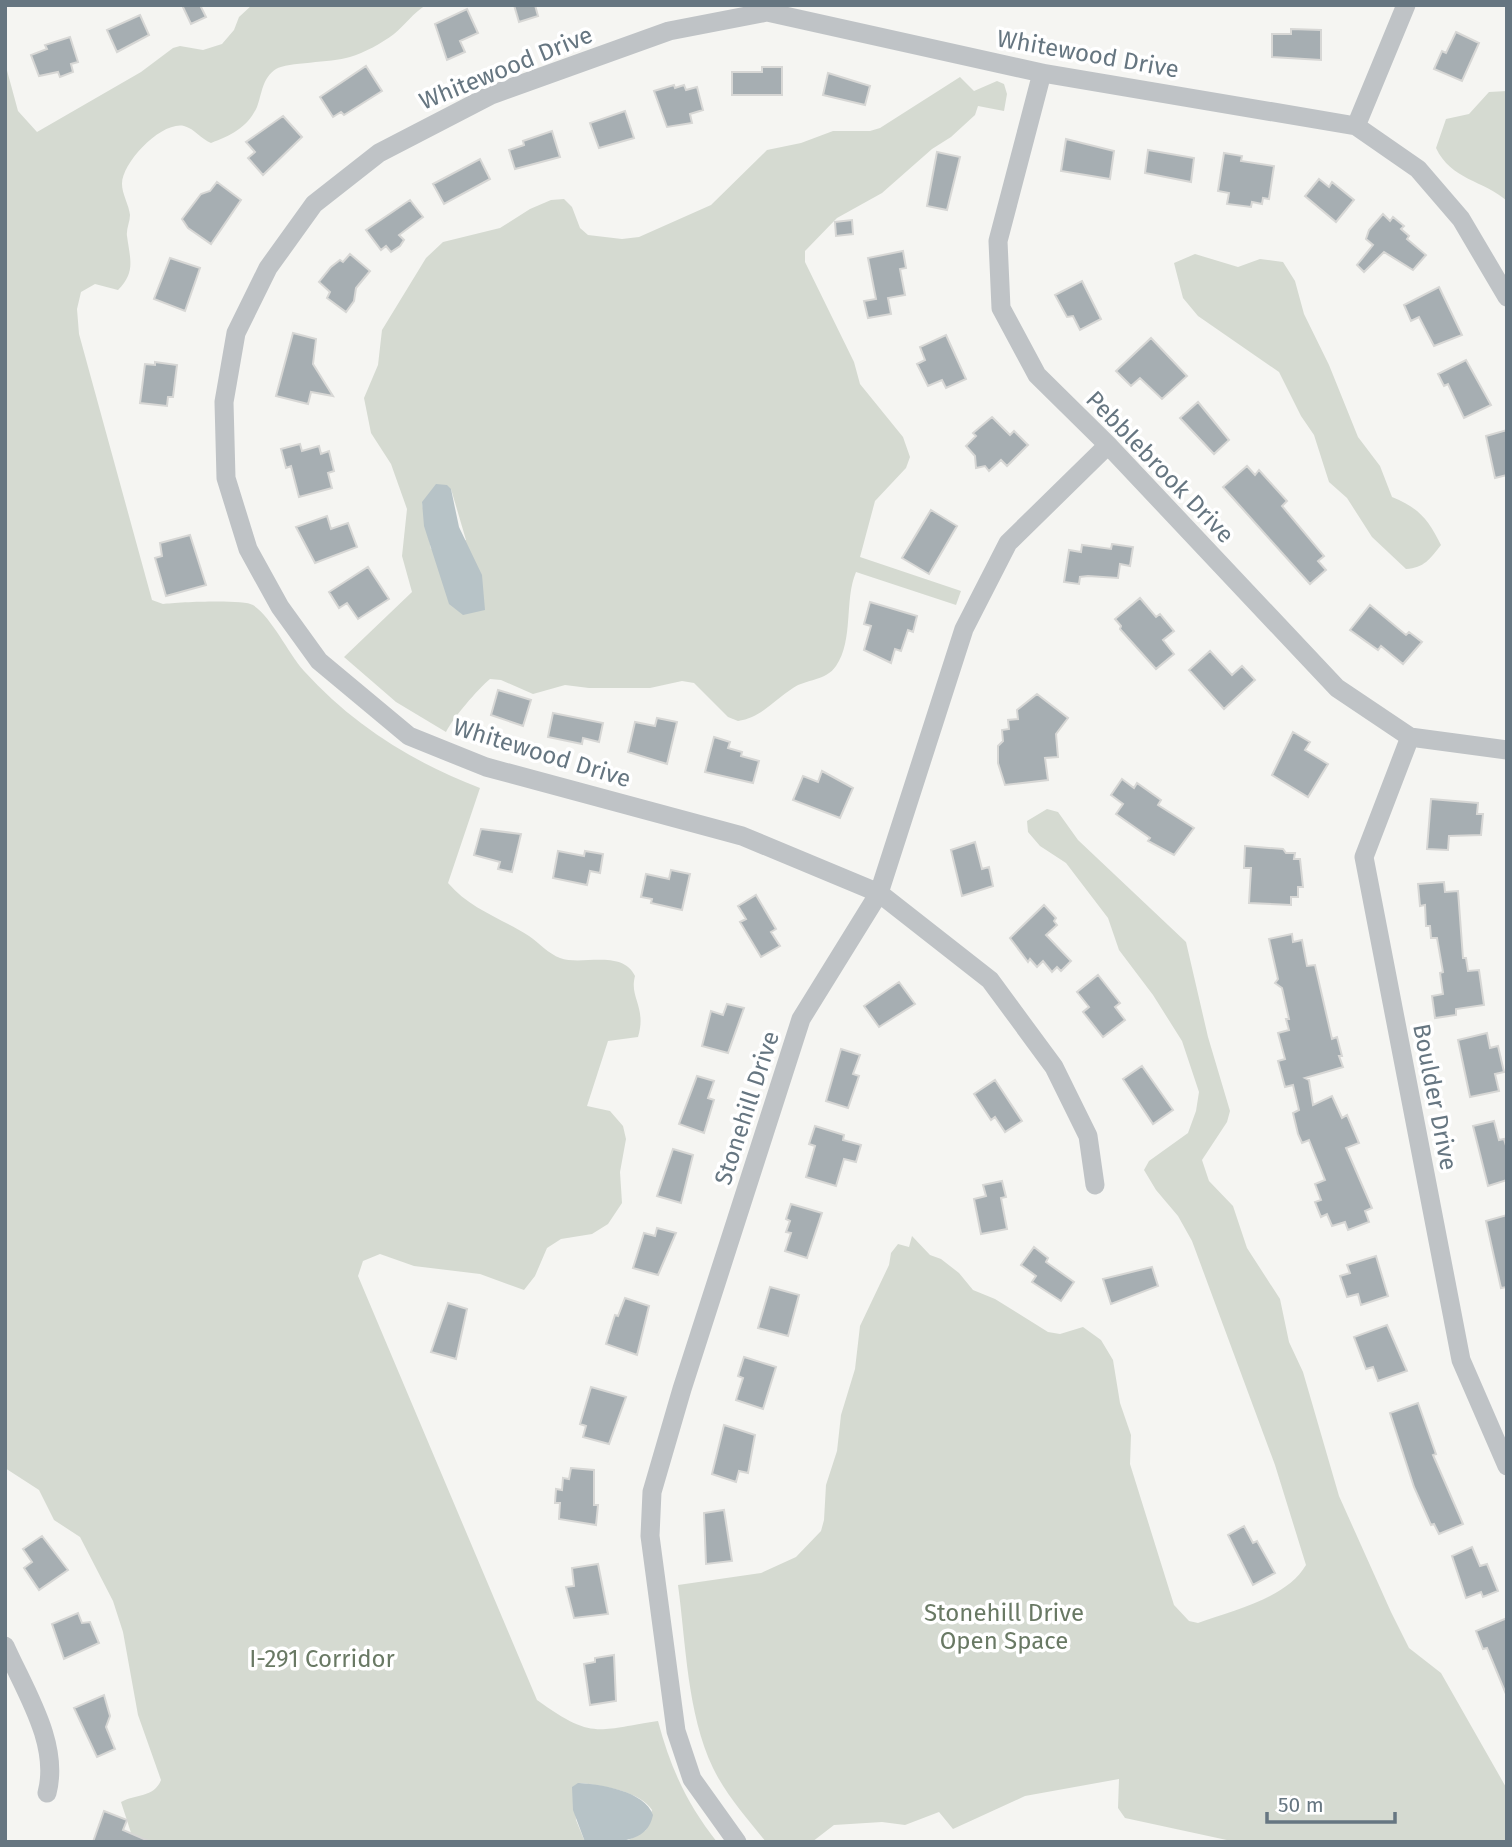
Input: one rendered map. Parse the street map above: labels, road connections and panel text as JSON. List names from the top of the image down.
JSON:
{
  "streets": {
    "street": [
      "Whitewood Drive",
      "Pebblebrook Drive",
      "Boulder Drive",
      "Stonehill Drive"
    ]
  },
  "crossings": [
    ["Whitewood Drive", "Pebblebrook Drive"],
    ["Whitewood Drive", "Stonehill Drive"],
    ["Pebblebrook Drive", "Boulder Drive"],
    ["Pebblebrook Drive", "Stonehill Drive"]
  ],
  "parks": ["Stonehill Drive Open Space", "I-291 Corridor"],
  "scale_bar": "50 m"
}
